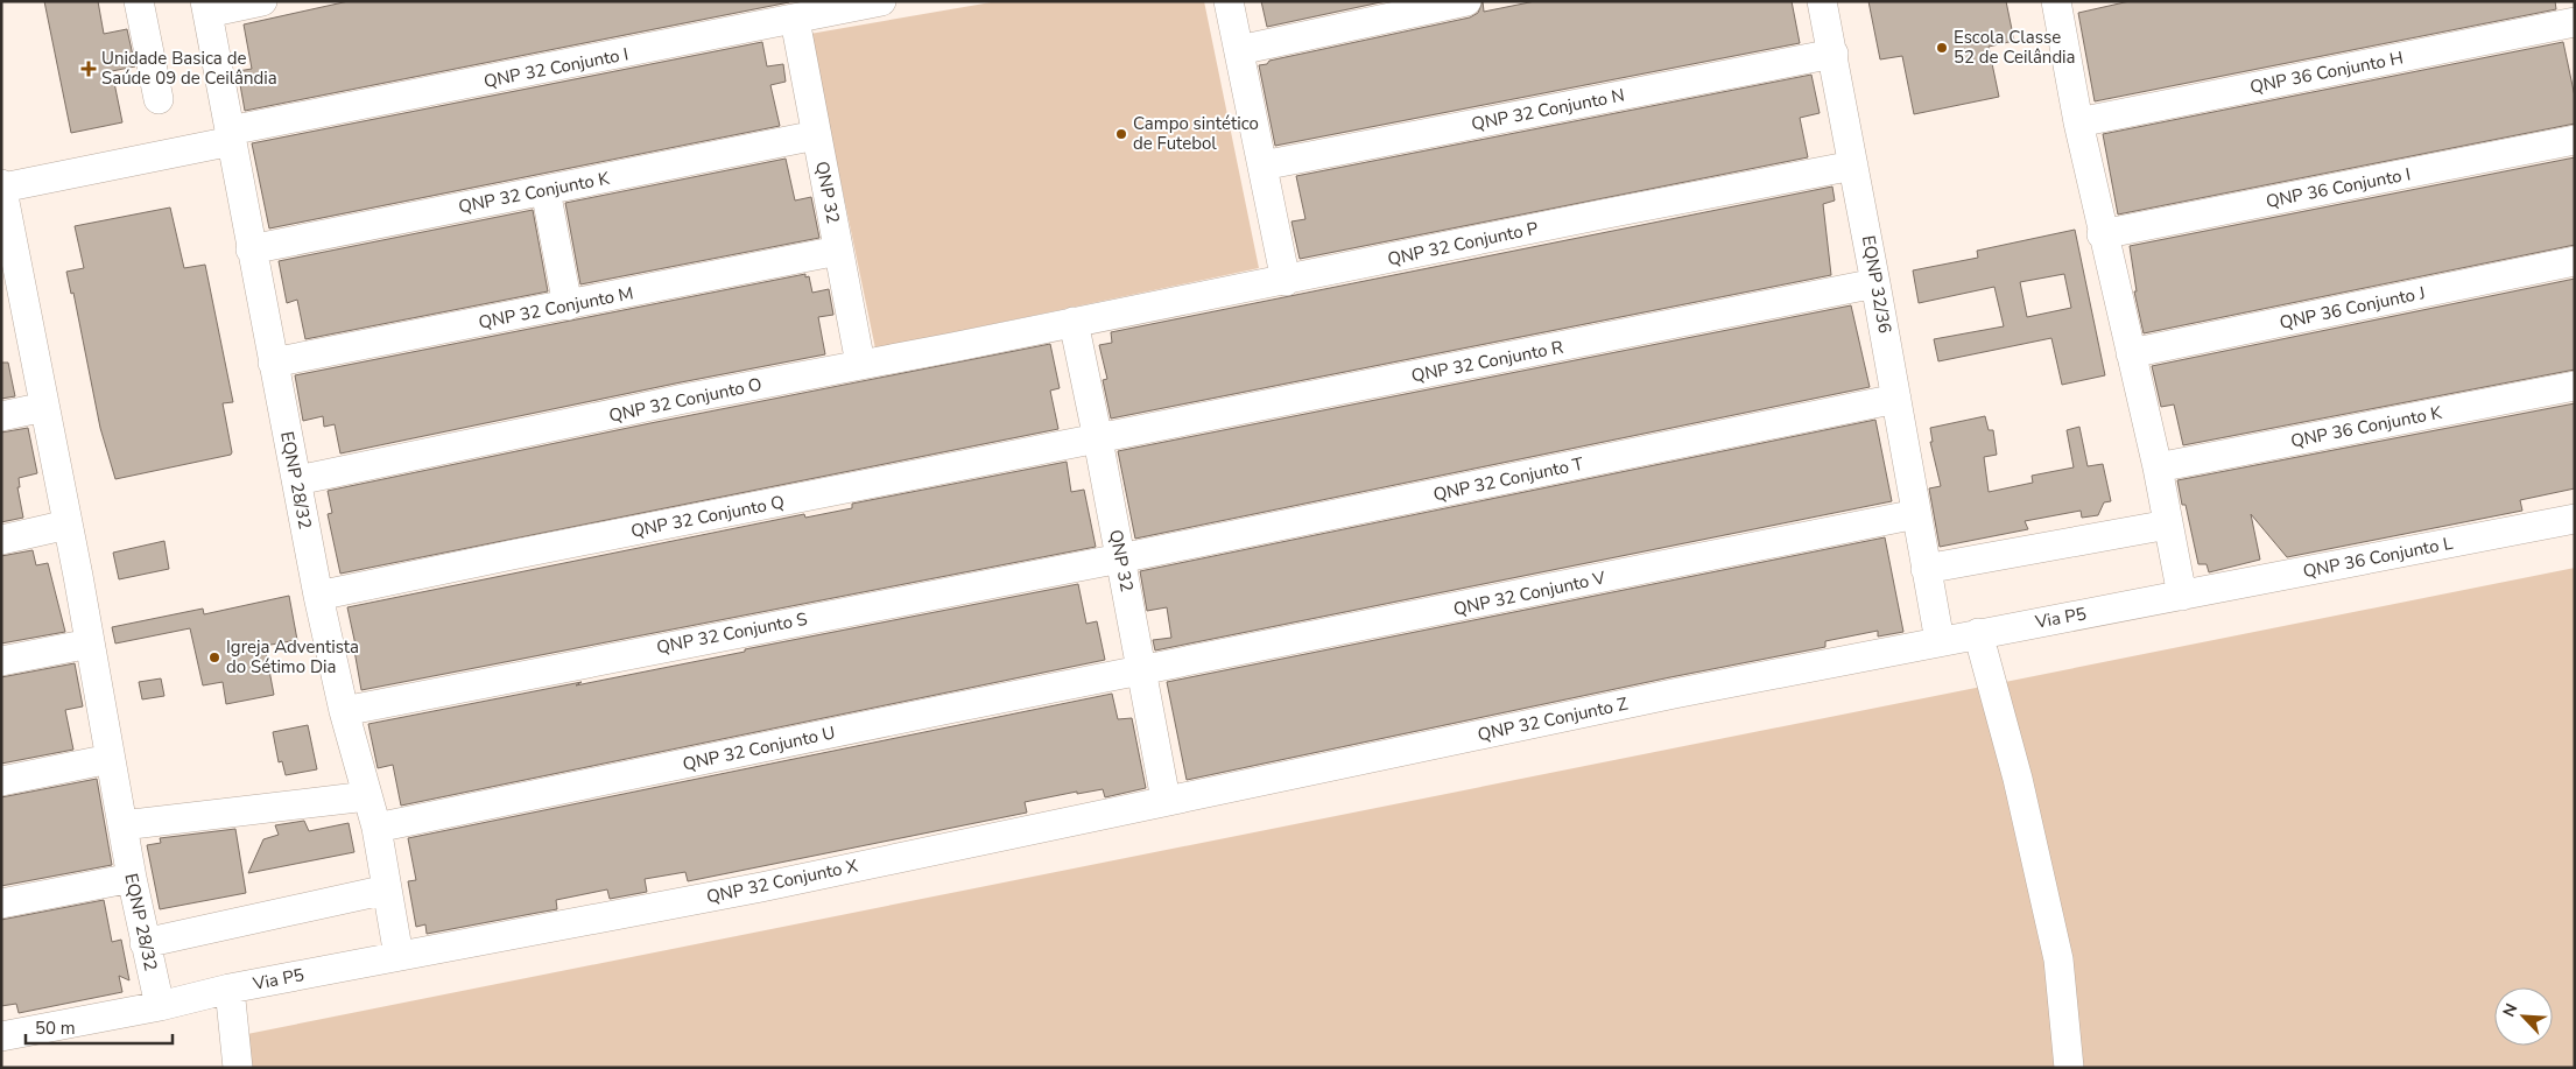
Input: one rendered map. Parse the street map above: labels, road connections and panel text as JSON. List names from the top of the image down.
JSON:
{
  "streets": {
    "street": [
      "QNP 32 Conjunto I",
      "QNP 36 Conjunto H",
      "QNP 32 Conjunto N",
      "QNP 36 Conjunto I",
      "QNP 32 Conjunto K",
      "QNP 32",
      "QNP 32 Conjunto P",
      "EQNP 32/36",
      "QNP 32 Conjunto M",
      "QNP 36 Conjunto J",
      "QNP 32 Conjunto R",
      "QNP 32 Conjunto O",
      "QNP 36 Conjunto K",
      "QNP 32 Conjunto T",
      "EQNP 28/32",
      "QNP 32 Conjunto Q",
      "QNP 36 Conjunto L",
      "QNP 32 Conjunto V",
      "Via P5",
      "QNP 32 Conjunto S",
      "QNP 32 Conjunto Z",
      "QNP 32 Conjunto U",
      "QNP 32 Conjunto X"
    ]
  },
  "crossings": [
    ["QNP 32 Conjunto I", "QNP 32"],
    ["QNP 32 Conjunto I", "EQNP 28/32"],
    ["QNP 32 Conjunto N", "EQNP 32/36"],
    ["QNP 32 Conjunto K", "QNP 32"],
    ["QNP 32 Conjunto K", "EQNP 28/32"],
    ["QNP 32", "QNP 32 Conjunto P"],
    ["QNP 32", "QNP 32 Conjunto M"],
    ["QNP 32", "QNP 32 Conjunto R"],
    ["QNP 32", "QNP 32 Conjunto O"],
    ["QNP 32", "QNP 32 Conjunto T"],
    ["QNP 32", "QNP 32 Conjunto Q"],
    ["QNP 32", "QNP 32 Conjunto V"],
    ["QNP 32", "QNP 32 Conjunto S"],
    ["QNP 32", "QNP 32 Conjunto Z"],
    ["QNP 32", "QNP 32 Conjunto U"],
    ["QNP 32", "QNP 32 Conjunto X"],
    ["QNP 32 Conjunto P", "EQNP 32/36"],
    ["QNP 32 Conjunto P", "QNP 32 Conjunto O"],
    ["EQNP 32/36", "QNP 32 Conjunto R"],
    ["EQNP 32/36", "QNP 32 Conjunto T"],
    ["EQNP 32/36", "QNP 32 Conjunto V"],
    ["EQNP 32/36", "Via P5"],
    ["EQNP 32/36", "QNP 32 Conjunto Z"],
    ["QNP 32 Conjunto M", "EQNP 28/32"],
    ["QNP 32 Conjunto R", "QNP 32 Conjunto Q"],
    ["QNP 32 Conjunto O", "EQNP 28/32"],
    ["QNP 32 Conjunto T", "QNP 32 Conjunto S"],
    ["EQNP 28/32", "QNP 32 Conjunto Q"],
    ["EQNP 28/32", "Via P5"],
    ["EQNP 28/32", "QNP 32 Conjunto S"],
    ["EQNP 28/32", "QNP 32 Conjunto U"],
    ["EQNP 28/32", "QNP 32 Conjunto X"],
    ["QNP 36 Conjunto L", "Via P5"],
    ["QNP 32 Conjunto V", "QNP 32 Conjunto U"],
    ["Via P5", "QNP 32 Conjunto Z"],
    ["Via P5", "QNP 32 Conjunto X"],
    ["QNP 32 Conjunto Z", "QNP 32 Conjunto X"]
  ],
  "places": {
    "other": ["Escola Classe 52 de Ceilândia", "Campo sintético de Futebol", "Igreja Adventista do Sétimo Dia"],
    "health": ["Unidade Basica de Saúde 09 de Ceilândia"]
  },
  "scale_bar": "50 m",
  "north": "top left"
}
